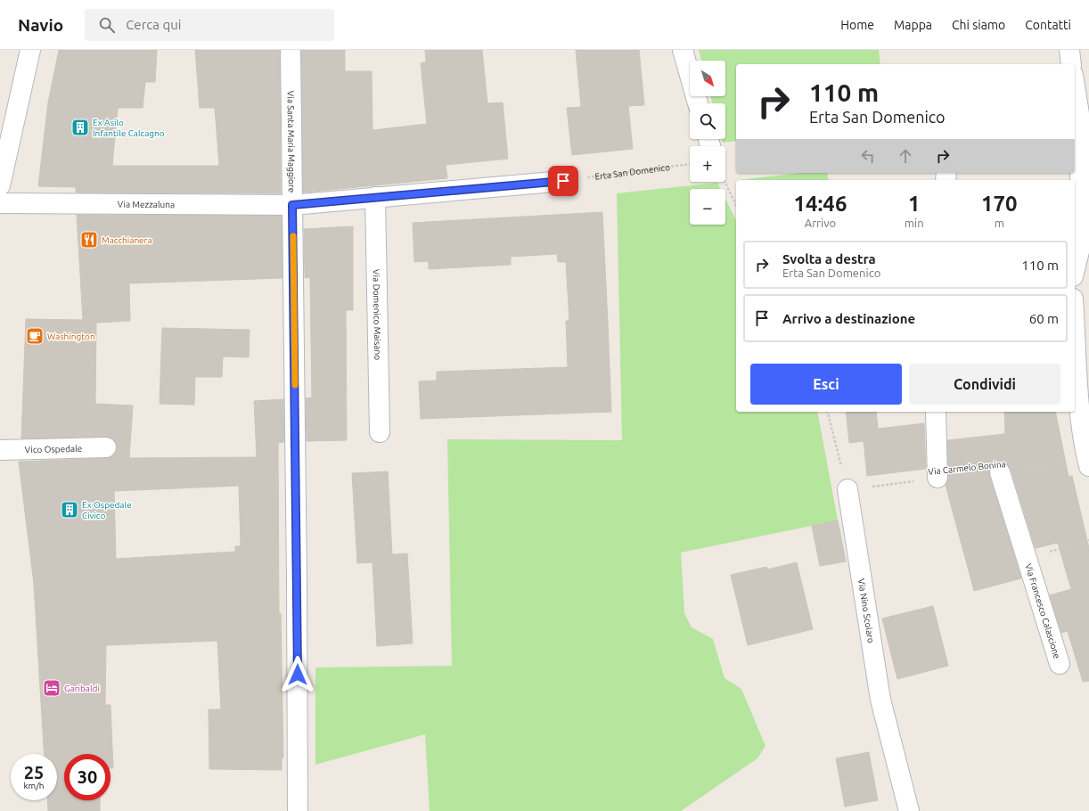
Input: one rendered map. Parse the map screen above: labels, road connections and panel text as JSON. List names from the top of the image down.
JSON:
{
  "streets": {
    "street": [
      "Via Santa Maria Maggiore",
      "Via Mezzaluna",
      "Via Domenico Maisano",
      "Vico Ospedale",
      "Via Nino Scolaro",
      "Via Francesco Calascione"
    ],
    "path": ["Erta San Domenico", "Via Carmelo Bonina"]
  },
  "crossings": [
    ["Via Santa Maria Maggiore", "Via Mezzaluna"],
    ["Via Carmelo Bonina", "Via Nino Scolaro"],
    ["Via Carmelo Bonina", "Via Francesco Calascione"]
  ],
  "places": {
    "building": ["Ex Asilo Infantile Calcagno", "Ex Ospedale Civico"],
    "restaurant": ["Macchianera"],
    "cafe": ["Washington"],
    "hotel": ["Garibaldi"]
  },
  "north": "bottom right",
  "page": {
    "header": "Navio",
    "search": "Cerca qui",
    "nav": [
      "Home",
      "Mappa",
      "Chi siamo",
      "Contatti"
    ],
    "map_buttons": ["+", "−"],
    "turn": ["110 m", "Erta San Domenico"],
    "eta": [
      "14:46",
      "Arrivo",
      "1",
      "min",
      "170",
      "m"
    ],
    "list": [
      {
        "name": "Svolta a destra",
        "note": "Erta San Domenico",
        "value": "110 m"
      },
      {
        "name": "Arrivo a destinazione",
        "value": "60 m"
      }
    ],
    "buttons": ["Esci", "Condividi"],
    "speed": "25 km/h",
    "limit": "30"
  }
}
